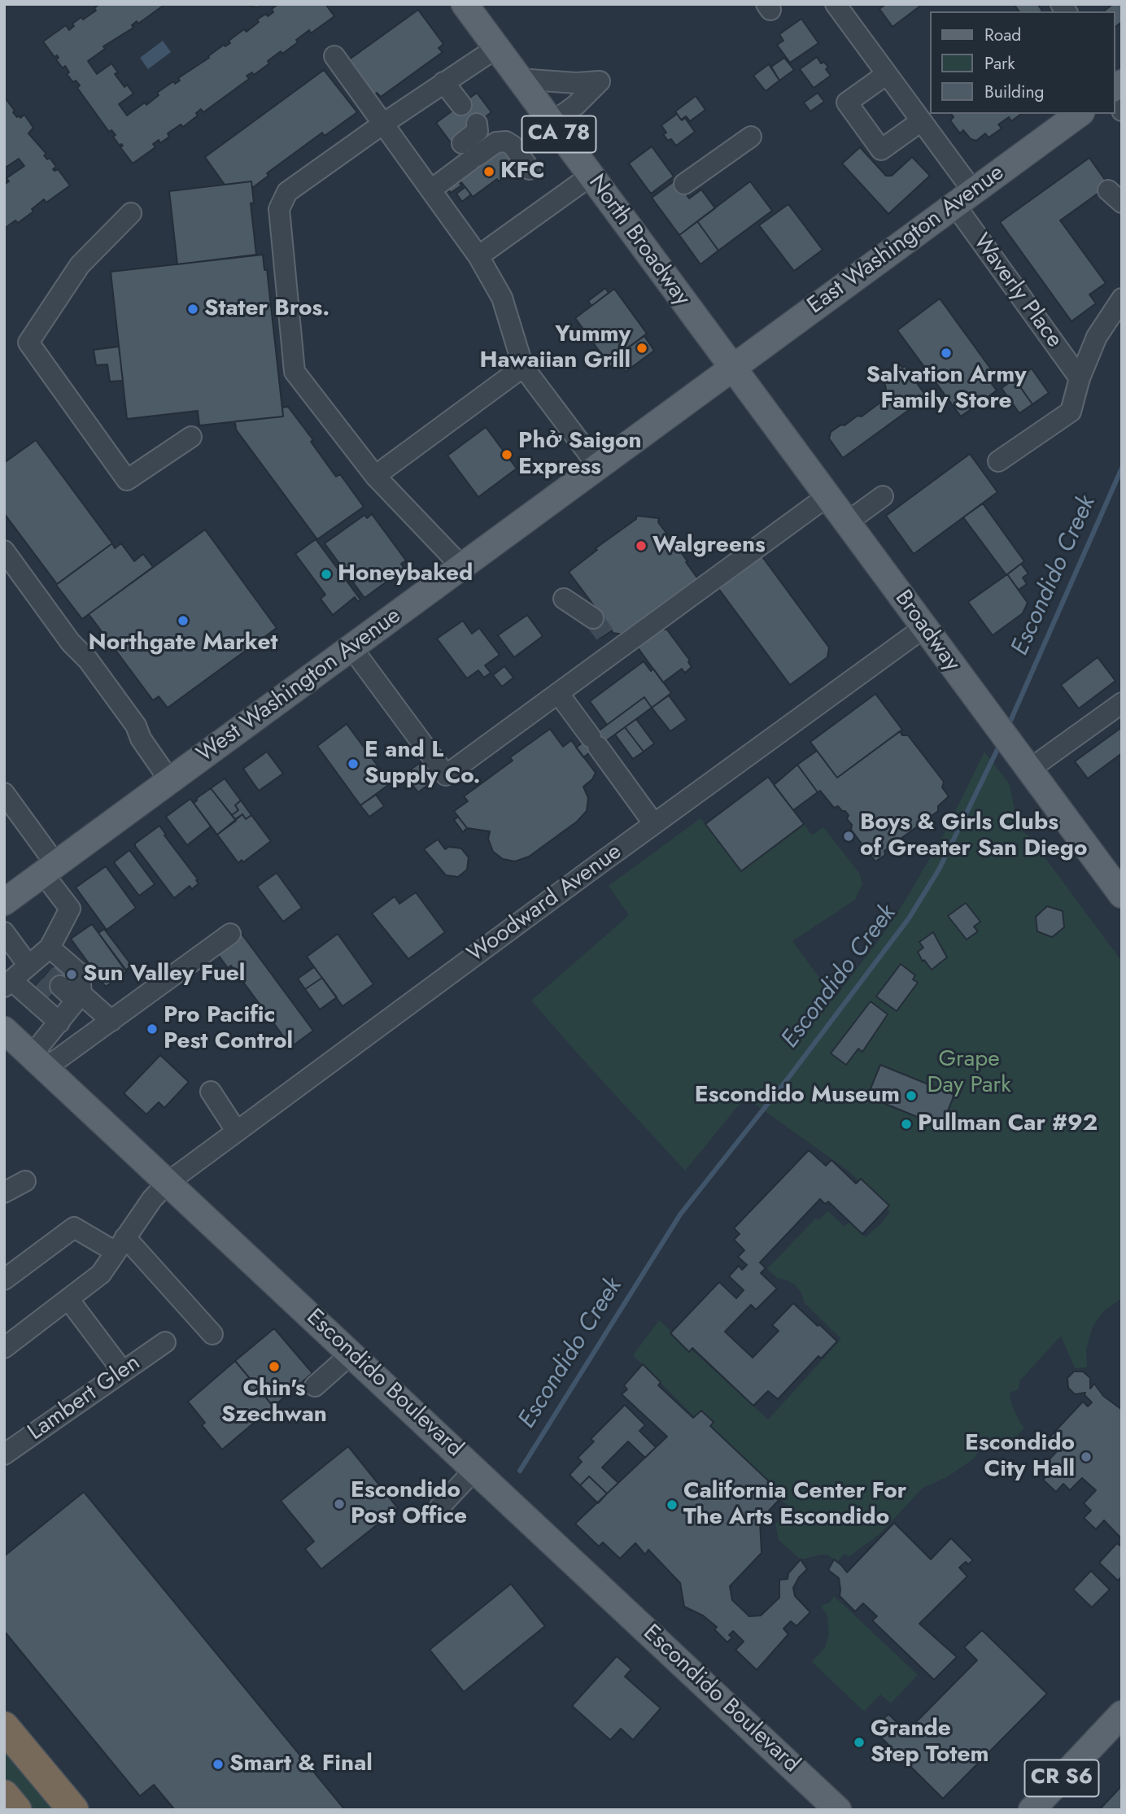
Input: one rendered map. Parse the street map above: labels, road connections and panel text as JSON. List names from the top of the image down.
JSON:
{
  "streets": {
    "main road": [
      "CA 78",
      "East Washington Avenue",
      "North Broadway",
      "Broadway",
      "West Washington Avenue",
      "Escondido Boulevard",
      "CR S6"
    ],
    "street": ["Waverly Place", "Woodward Avenue", "Lambert Glen"]
  },
  "crossings": [
    ["East Washington Avenue", "North Broadway"],
    ["East Washington Avenue", "Waverly Place"],
    ["East Washington Avenue", "Broadway"],
    ["East Washington Avenue", "West Washington Avenue"],
    ["North Broadway", "Broadway"],
    ["North Broadway", "West Washington Avenue"],
    ["Broadway", "West Washington Avenue"],
    ["Broadway", "Woodward Avenue"],
    ["Woodward Avenue", "Escondido Boulevard"]
  ],
  "water": ["Escondido Creek"],
  "parks": ["Grape Day Park"],
  "places": [
    "KFC",
    "Stater Bros.",
    "Yummy Hawaiian Grill",
    "Salvation Army Family Store",
    "Phở Saigon Express",
    "Walgreens",
    "Honeybaked",
    "Northgate Market",
    "E and L Supply Co.",
    "Boys & Girls Clubs of Greater San Diego",
    "Sun Valley Fuel",
    "Pro Pacific Pest Control",
    "Escondido Museum",
    "Pullman Car #92",
    "Chin's Szechwan",
    "Escondido City Hall",
    "Escondido Post Office",
    "California Center For The Arts Escondido",
    "Grande Step Totem",
    "Smart & Final"
  ],
  "legend": ["Road", "Park", "Building"]
}
